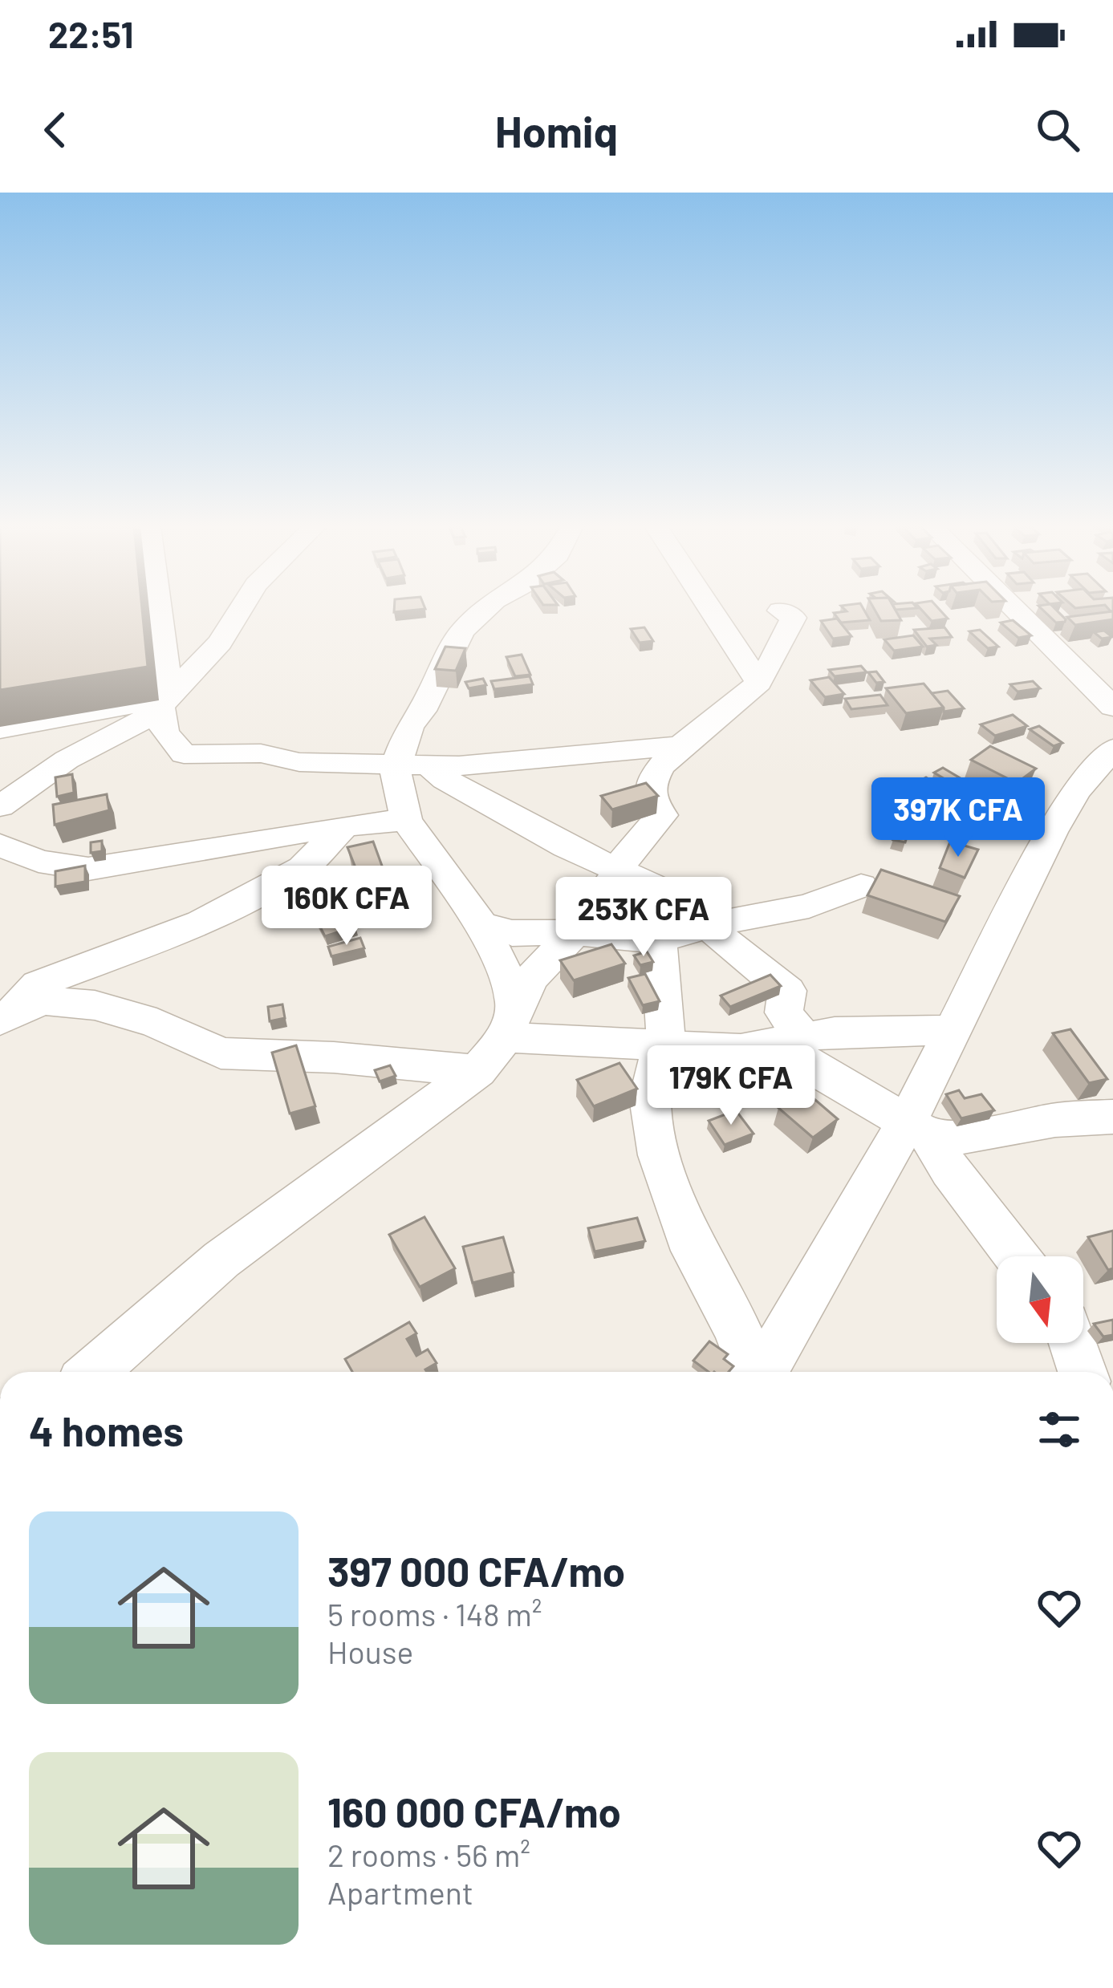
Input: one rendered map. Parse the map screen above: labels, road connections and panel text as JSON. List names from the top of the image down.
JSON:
{
  "north": "bottom",
  "page": {
    "status": "22:51",
    "header": "Homiq",
    "price": [
      "397K CFA",
      "160K CFA",
      "253K CFA",
      "179K CFA"
    ],
    "heading": "4 homes",
    "list": [
      {
        "name": "397 000 CFA/mo",
        "note": "5 rooms · 148 m² · House"
      },
      {
        "name": "160 000 CFA/mo",
        "note": "2 rooms · 56 m² · Apartment"
      }
    ]
  }
}
